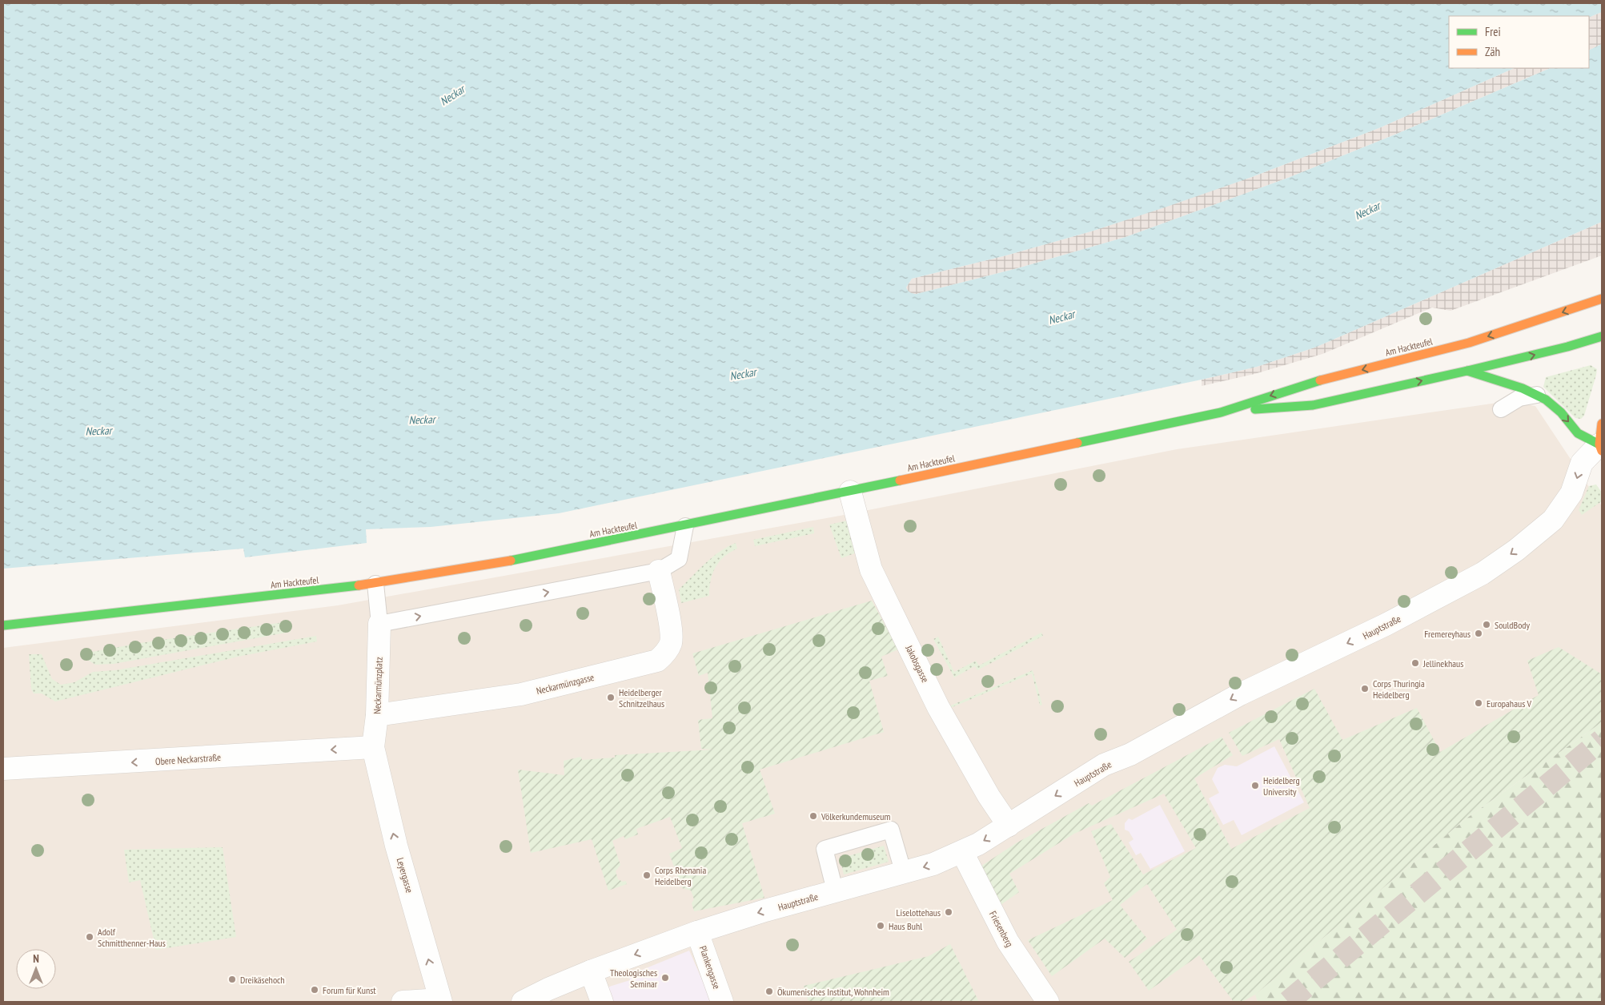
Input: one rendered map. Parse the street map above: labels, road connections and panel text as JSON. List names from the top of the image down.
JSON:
{
  "streets": {
    "main road": ["Am Hackteufel"],
    "street": [
      "Hauptstraße",
      "Jakobsgasse",
      "Neckarmünzgasse",
      "Neckarmünzplatz",
      "Obere Neckarstraße",
      "Leyergasse",
      "Friesenberg",
      "Plankengasse"
    ]
  },
  "crossings": [
    ["Am Hackteufel", "Jakobsgasse"],
    ["Hauptstraße", "Jakobsgasse"],
    ["Hauptstraße", "Friesenberg"],
    ["Hauptstraße", "Plankengasse"],
    ["Neckarmünzgasse", "Neckarmünzplatz"],
    ["Neckarmünzplatz", "Obere Neckarstraße"],
    ["Neckarmünzplatz", "Leyergasse"],
    ["Obere Neckarstraße", "Leyergasse"]
  ],
  "one_way": ["Hauptstraße", "Obere Neckarstraße", "Leyergasse"],
  "water": ["Neckar"],
  "places": [
    "SouldBody",
    "Fremereyhaus",
    "Jellinekhaus",
    "Corps Thuringia Heidelberg",
    "Heidelberger Schnitzelhaus",
    "Europahaus V",
    "Heidelberg University",
    "Völkerkundemuseum",
    "Corps Rhenania Heidelberg",
    "Liselottehaus",
    "Haus Buhl",
    "Adolf Schmitthenner-Haus",
    "Theologisches Seminar",
    "Dreikäsehoch",
    "Forum für Kunst",
    "Ökumenisches Institut, Wohnheim"
  ],
  "legend": ["Frei", "Zäh"],
  "north": "top"
}
